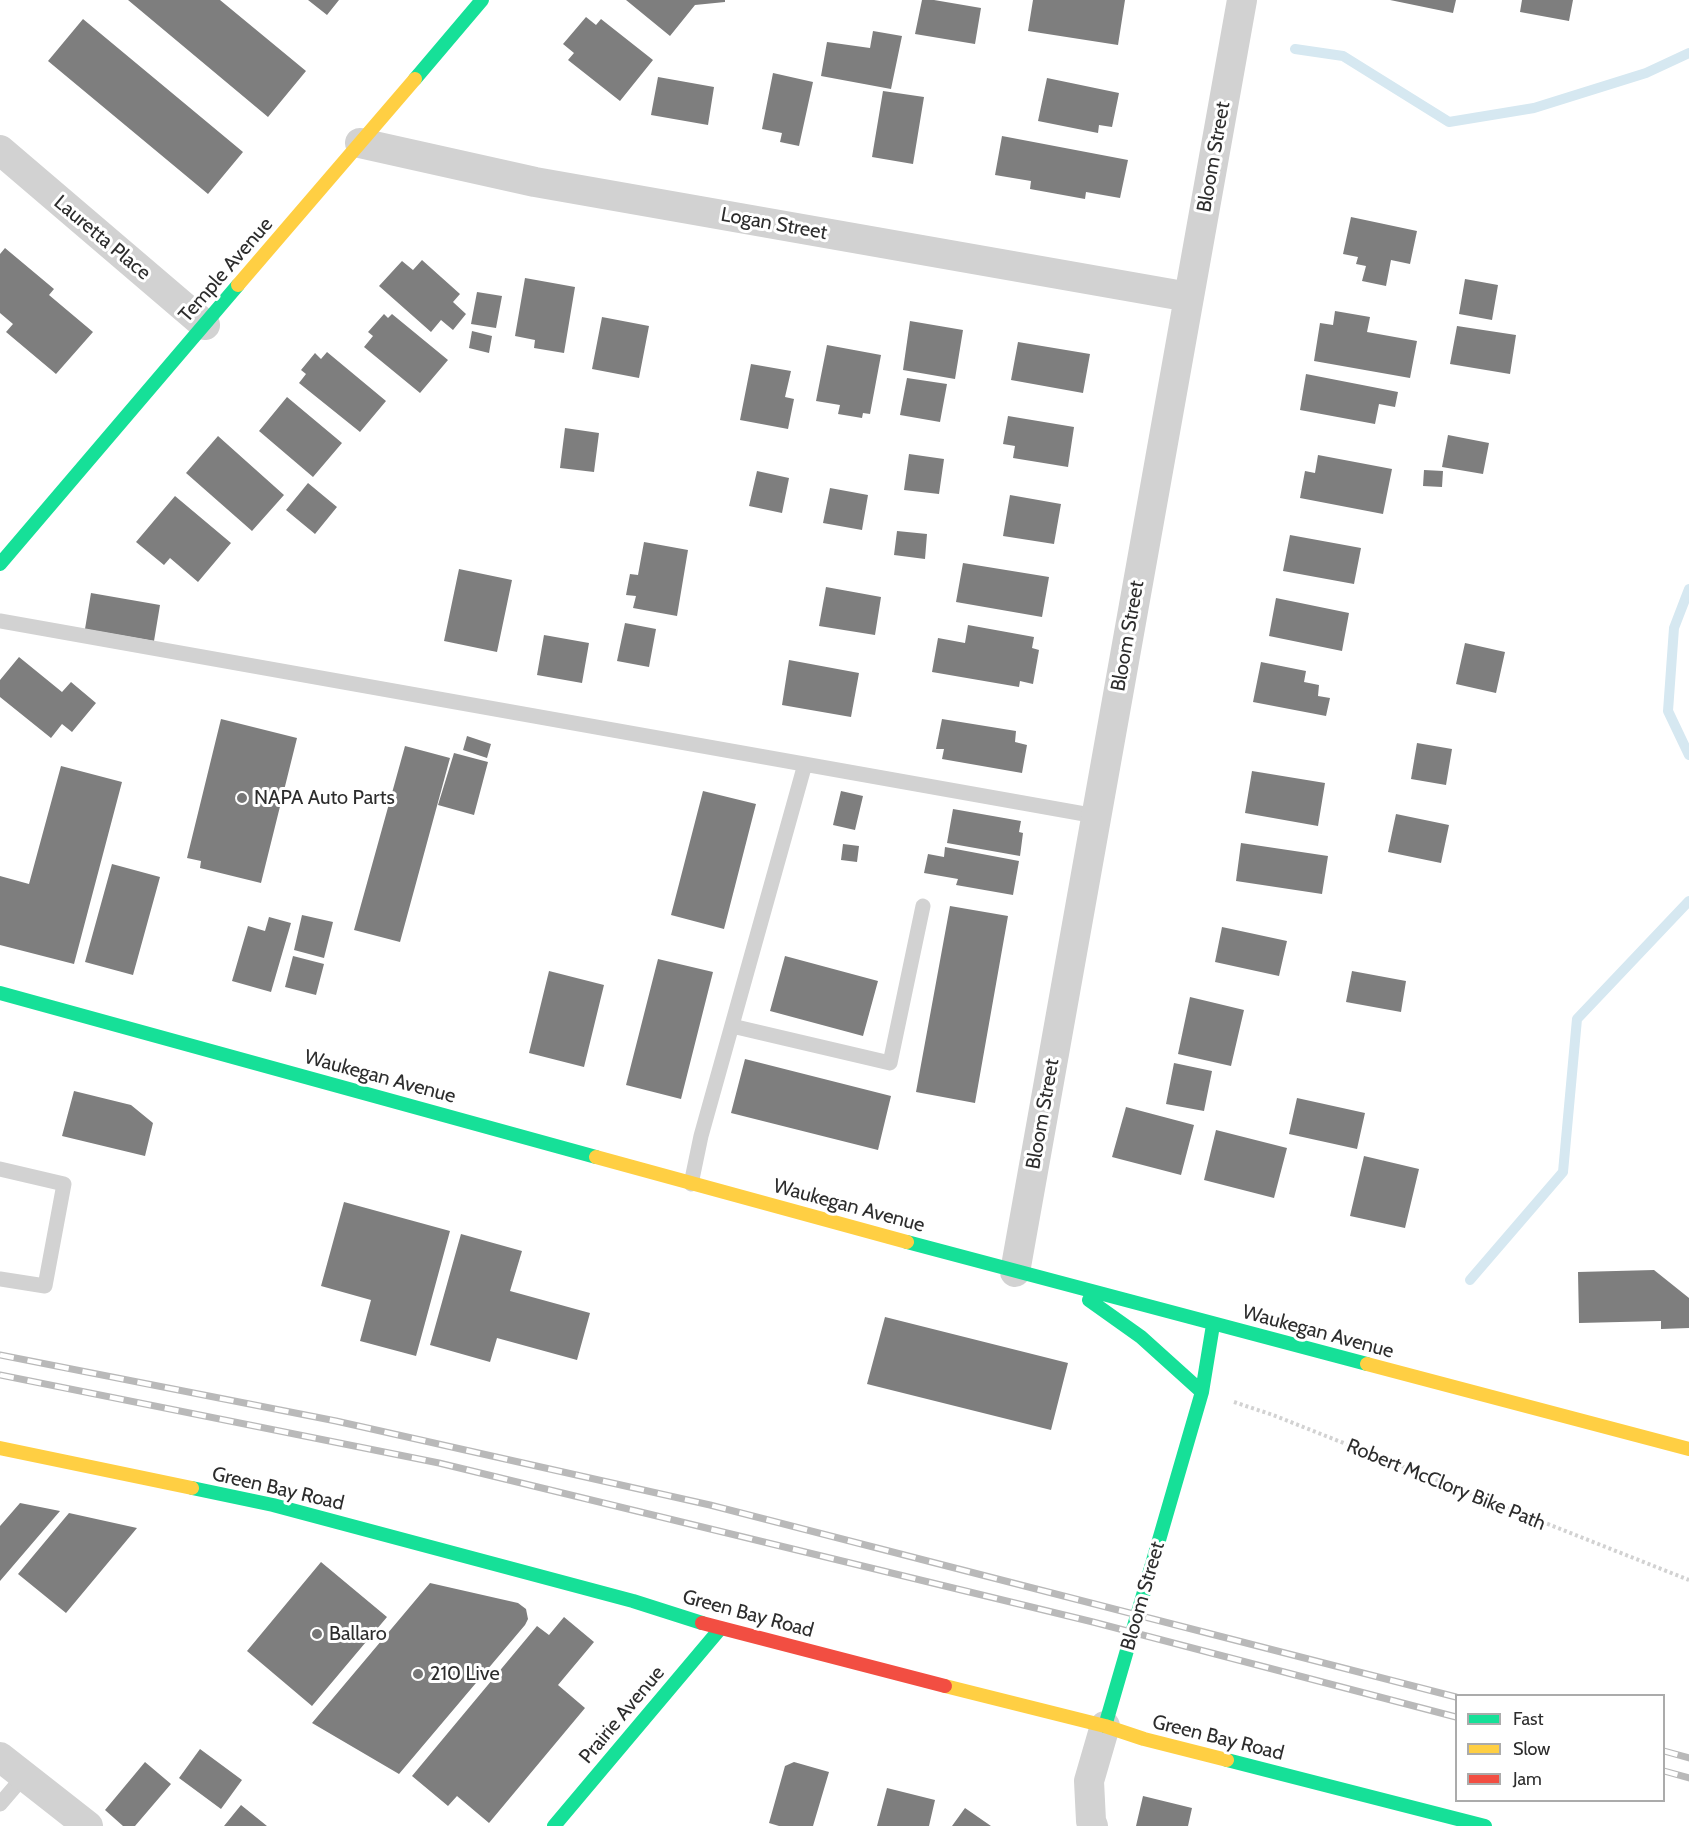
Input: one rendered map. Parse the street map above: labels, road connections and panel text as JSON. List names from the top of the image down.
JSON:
{
  "streets": {
    "main road": [
      "Bloom Street",
      "Temple Avenue",
      "Waukegan Avenue",
      "Green Bay Road",
      "Prairie Avenue"
    ],
    "street": ["Logan Street", "Lauretta Place"],
    "path": ["Robert McClory Bike Path"]
  },
  "crossings": [
    ["Bloom Street", "Logan Street"],
    ["Bloom Street", "Waukegan Avenue"],
    ["Bloom Street", "Robert McClory Bike Path"],
    ["Bloom Street", "Green Bay Road"],
    ["Logan Street", "Temple Avenue"],
    ["Lauretta Place", "Temple Avenue"],
    ["Green Bay Road", "Prairie Avenue"]
  ],
  "places": ["NAPA Auto Parts", "Ballaro", "210 Live"],
  "legend": ["Fast", "Slow", "Jam"]
}
